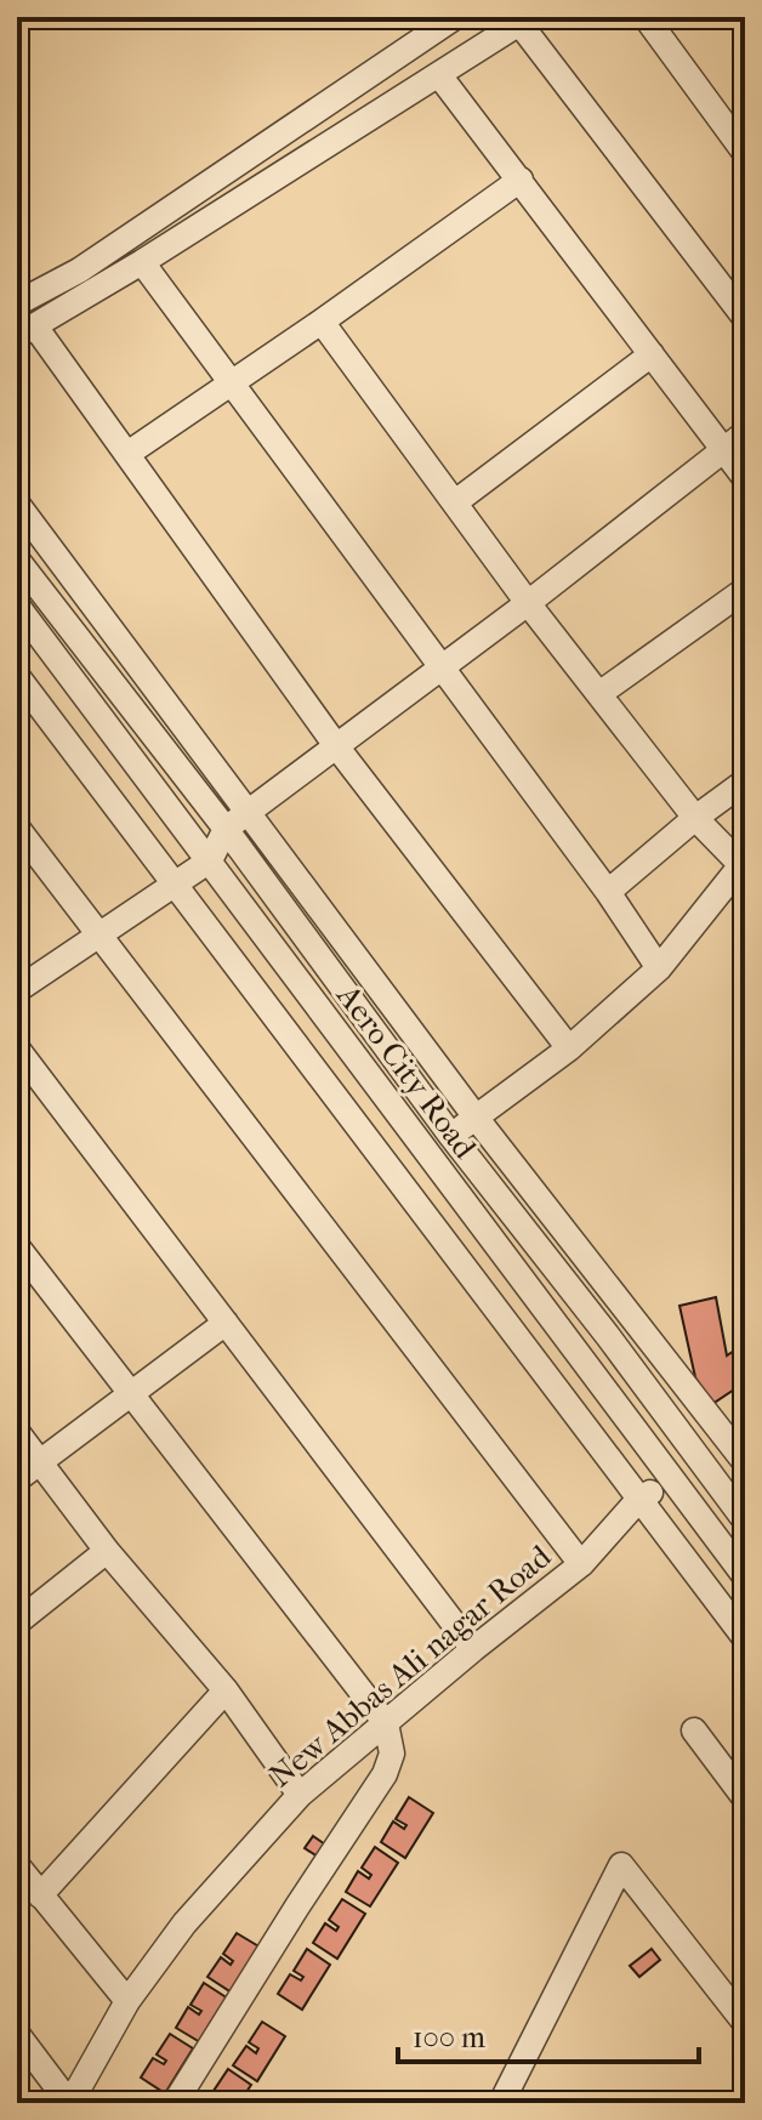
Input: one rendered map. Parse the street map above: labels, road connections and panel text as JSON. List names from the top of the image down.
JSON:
{
  "streets": {
    "street": ["Aero City Road", "New Abbas Ali nagar Road"]
  },
  "crossings": [
    ["Aero City Road", "New Abbas Ali nagar Road"]
  ],
  "scale_bar": "100 m"
}
